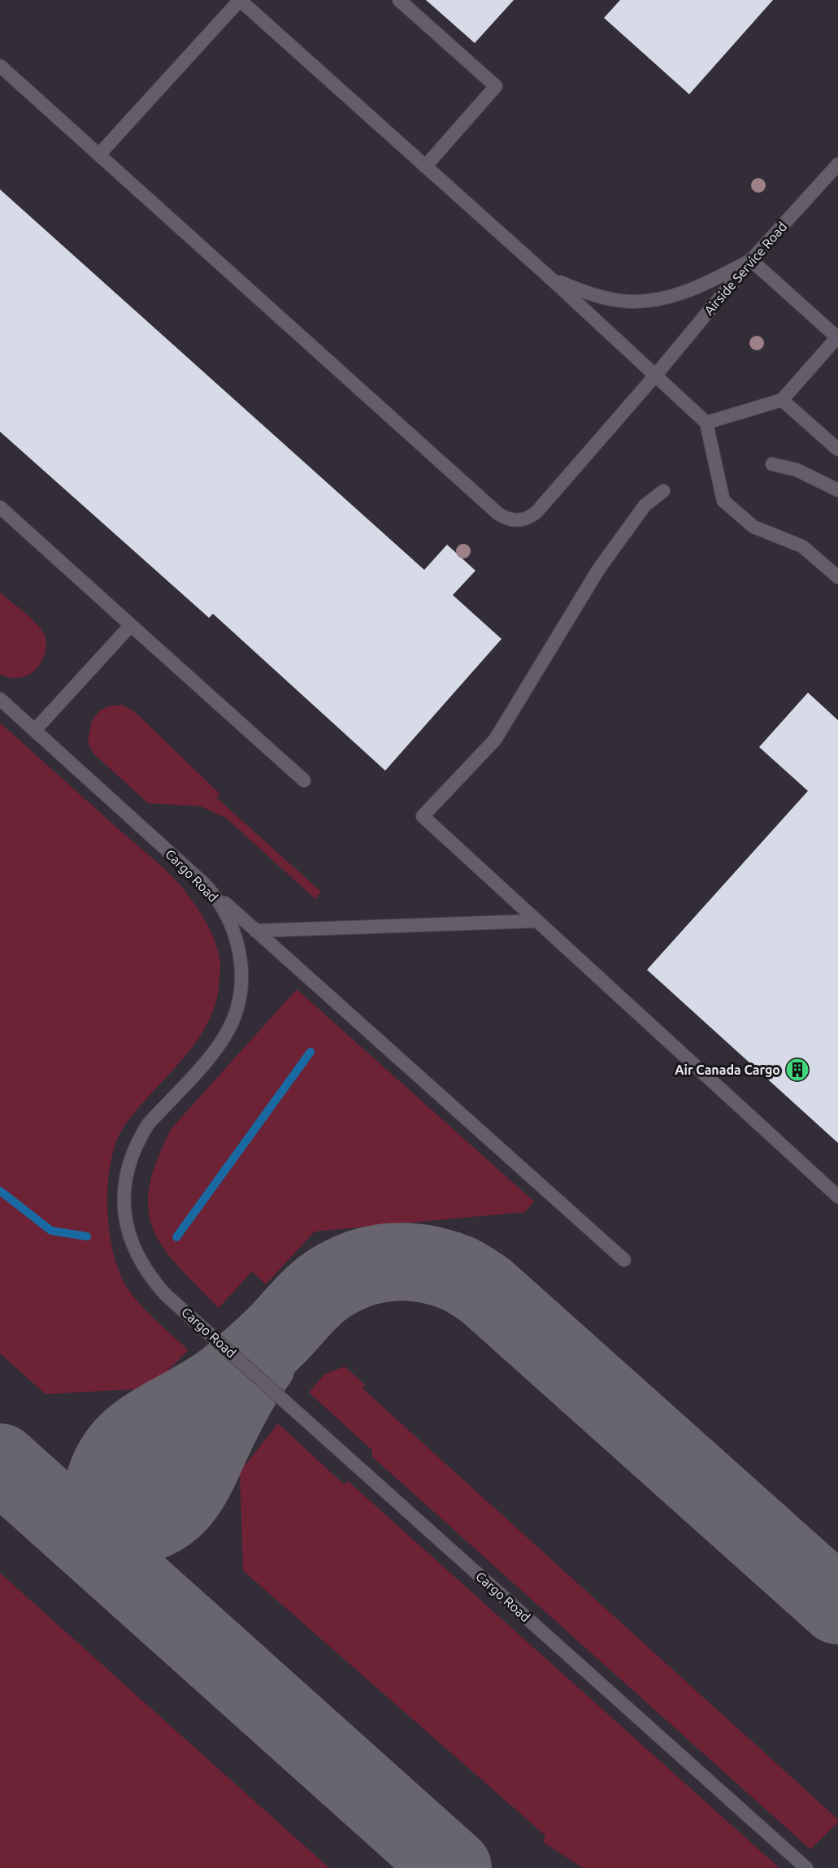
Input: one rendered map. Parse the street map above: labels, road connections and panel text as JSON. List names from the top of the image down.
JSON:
{
  "streets": {
    "lane": ["Airside Service Road", "Cargo Road"]
  },
  "places": {
    "building": ["Air Canada Cargo"]
  }
}
